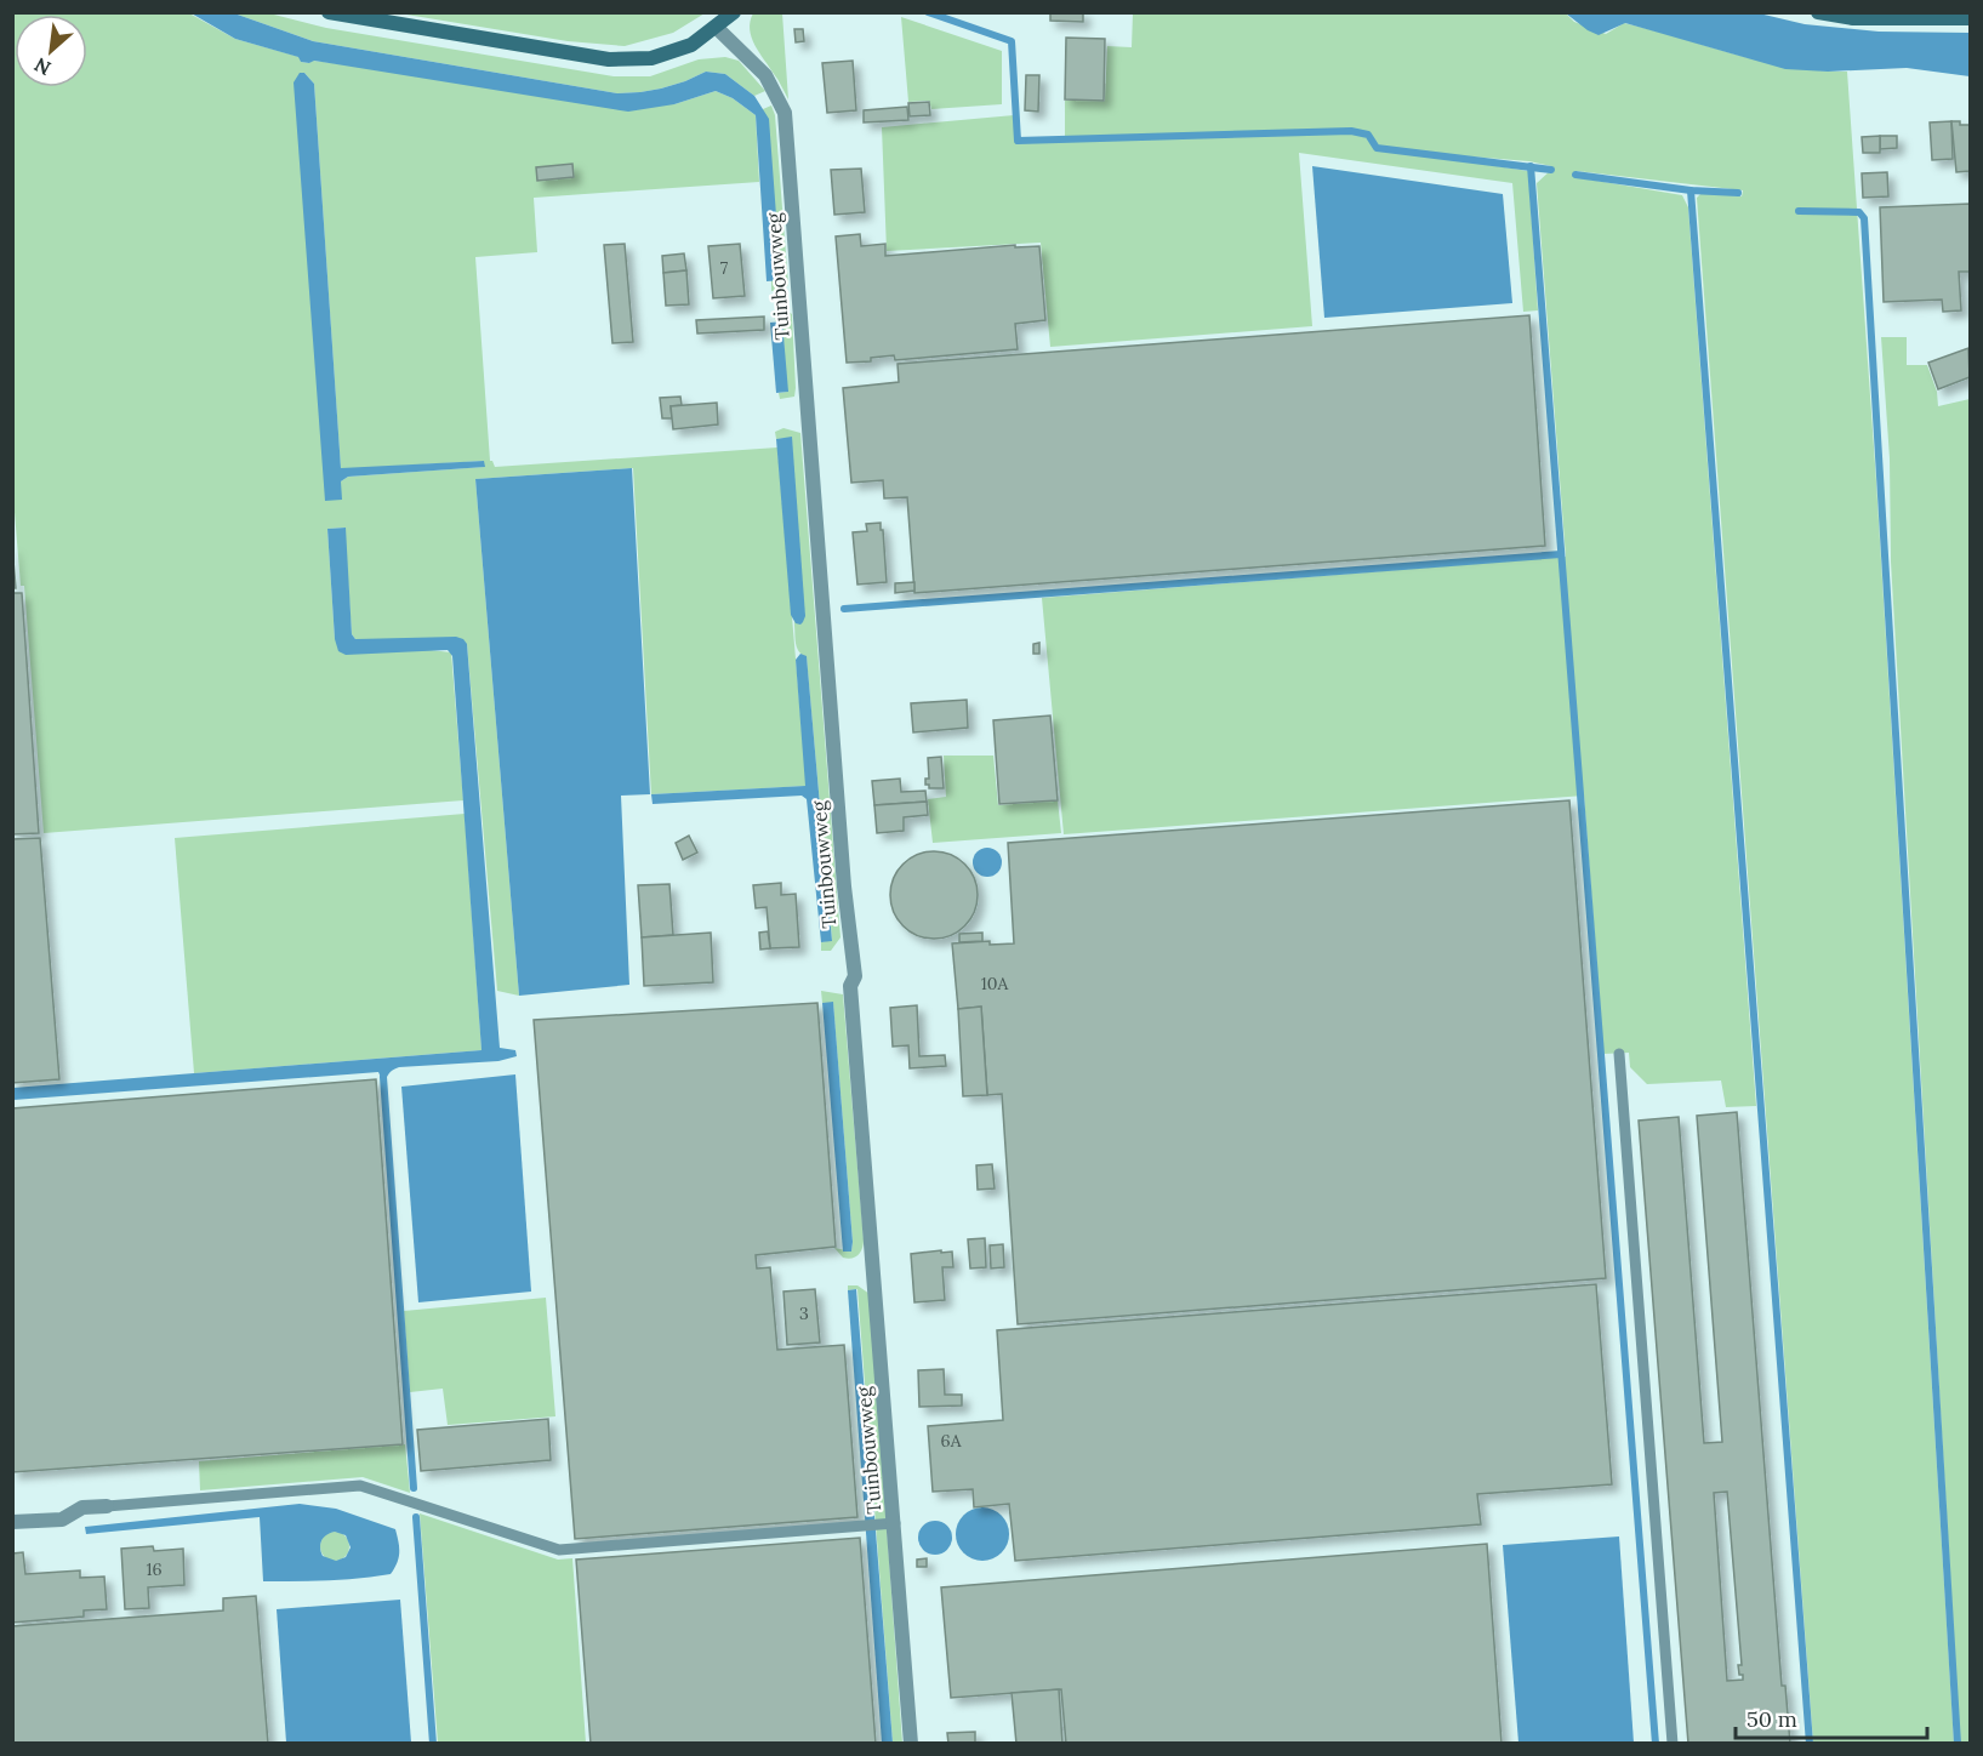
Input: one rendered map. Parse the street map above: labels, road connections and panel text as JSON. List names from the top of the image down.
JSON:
{
  "streets": {
    "street": ["Tuinbouwweg"]
  },
  "house_numbers": [
    "7",
    "10A",
    "3",
    "6A",
    "16"
  ],
  "scale_bar": "50 m",
  "north": "bottom left"
}
